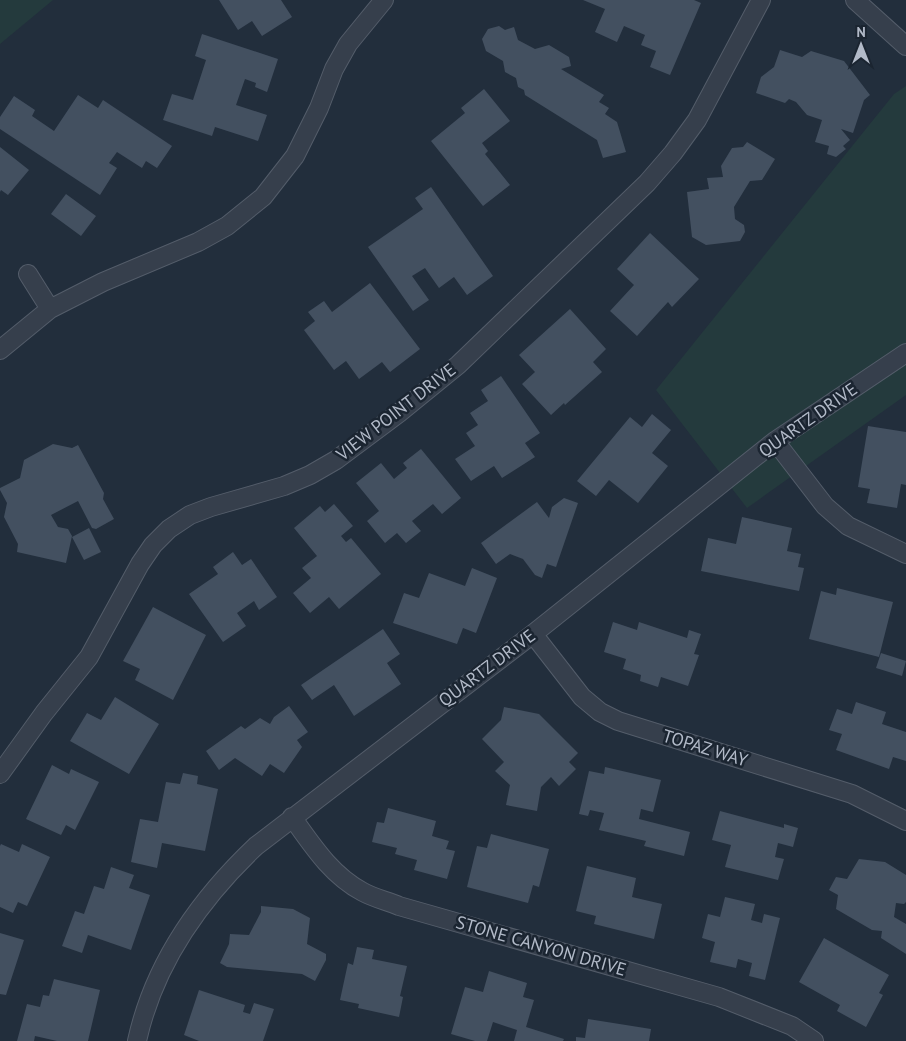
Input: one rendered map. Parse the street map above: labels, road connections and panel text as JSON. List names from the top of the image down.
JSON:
{
  "streets": {
    "street": [
      "VIEW POINT DRIVE",
      "QUARTZ DRIVE",
      "TOPAZ WAY",
      "STONE CANYON DRIVE"
    ]
  },
  "crossings": [
    ["QUARTZ DRIVE", "TOPAZ WAY"],
    ["QUARTZ DRIVE", "STONE CANYON DRIVE"]
  ],
  "north": "top"
}
